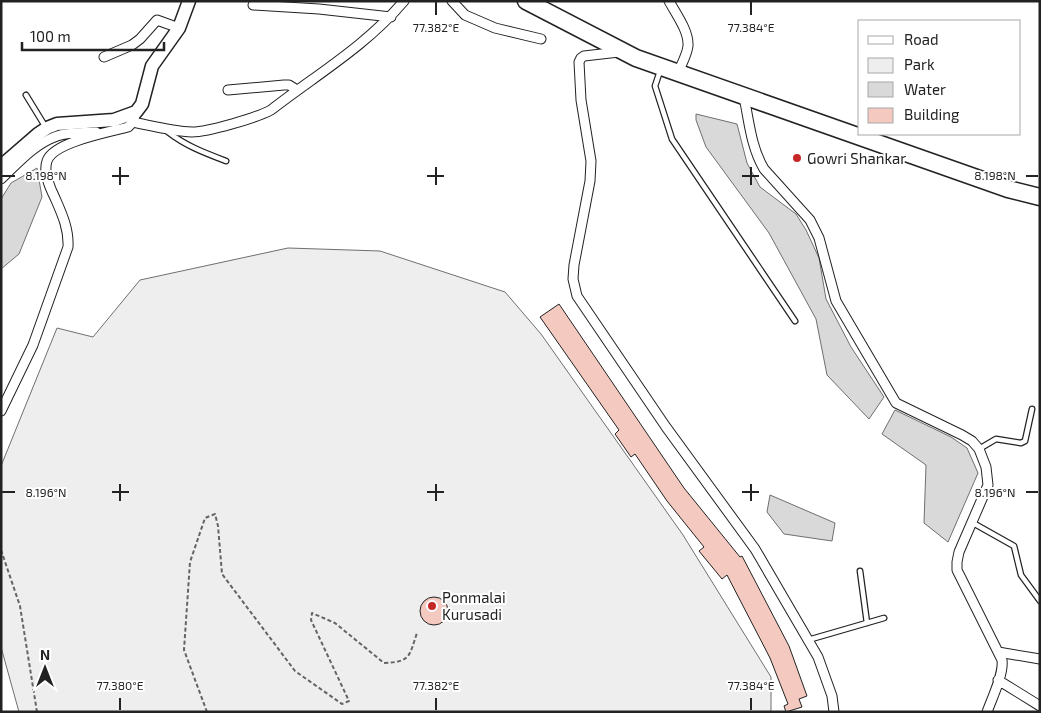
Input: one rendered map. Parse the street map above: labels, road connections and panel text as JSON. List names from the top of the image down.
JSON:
{
  "places": ["Gowri Shankar", "Ponmalai Kurusadi"],
  "legend": [
    "Road",
    "Park",
    "Water",
    "Building"
  ],
  "scale_bar": "100 m",
  "north": "top",
  "coordinates": [
    "77.382°E",
    "77.384°E",
    "8.198°N",
    "8.196°N",
    "77.380°E"
  ]
}
